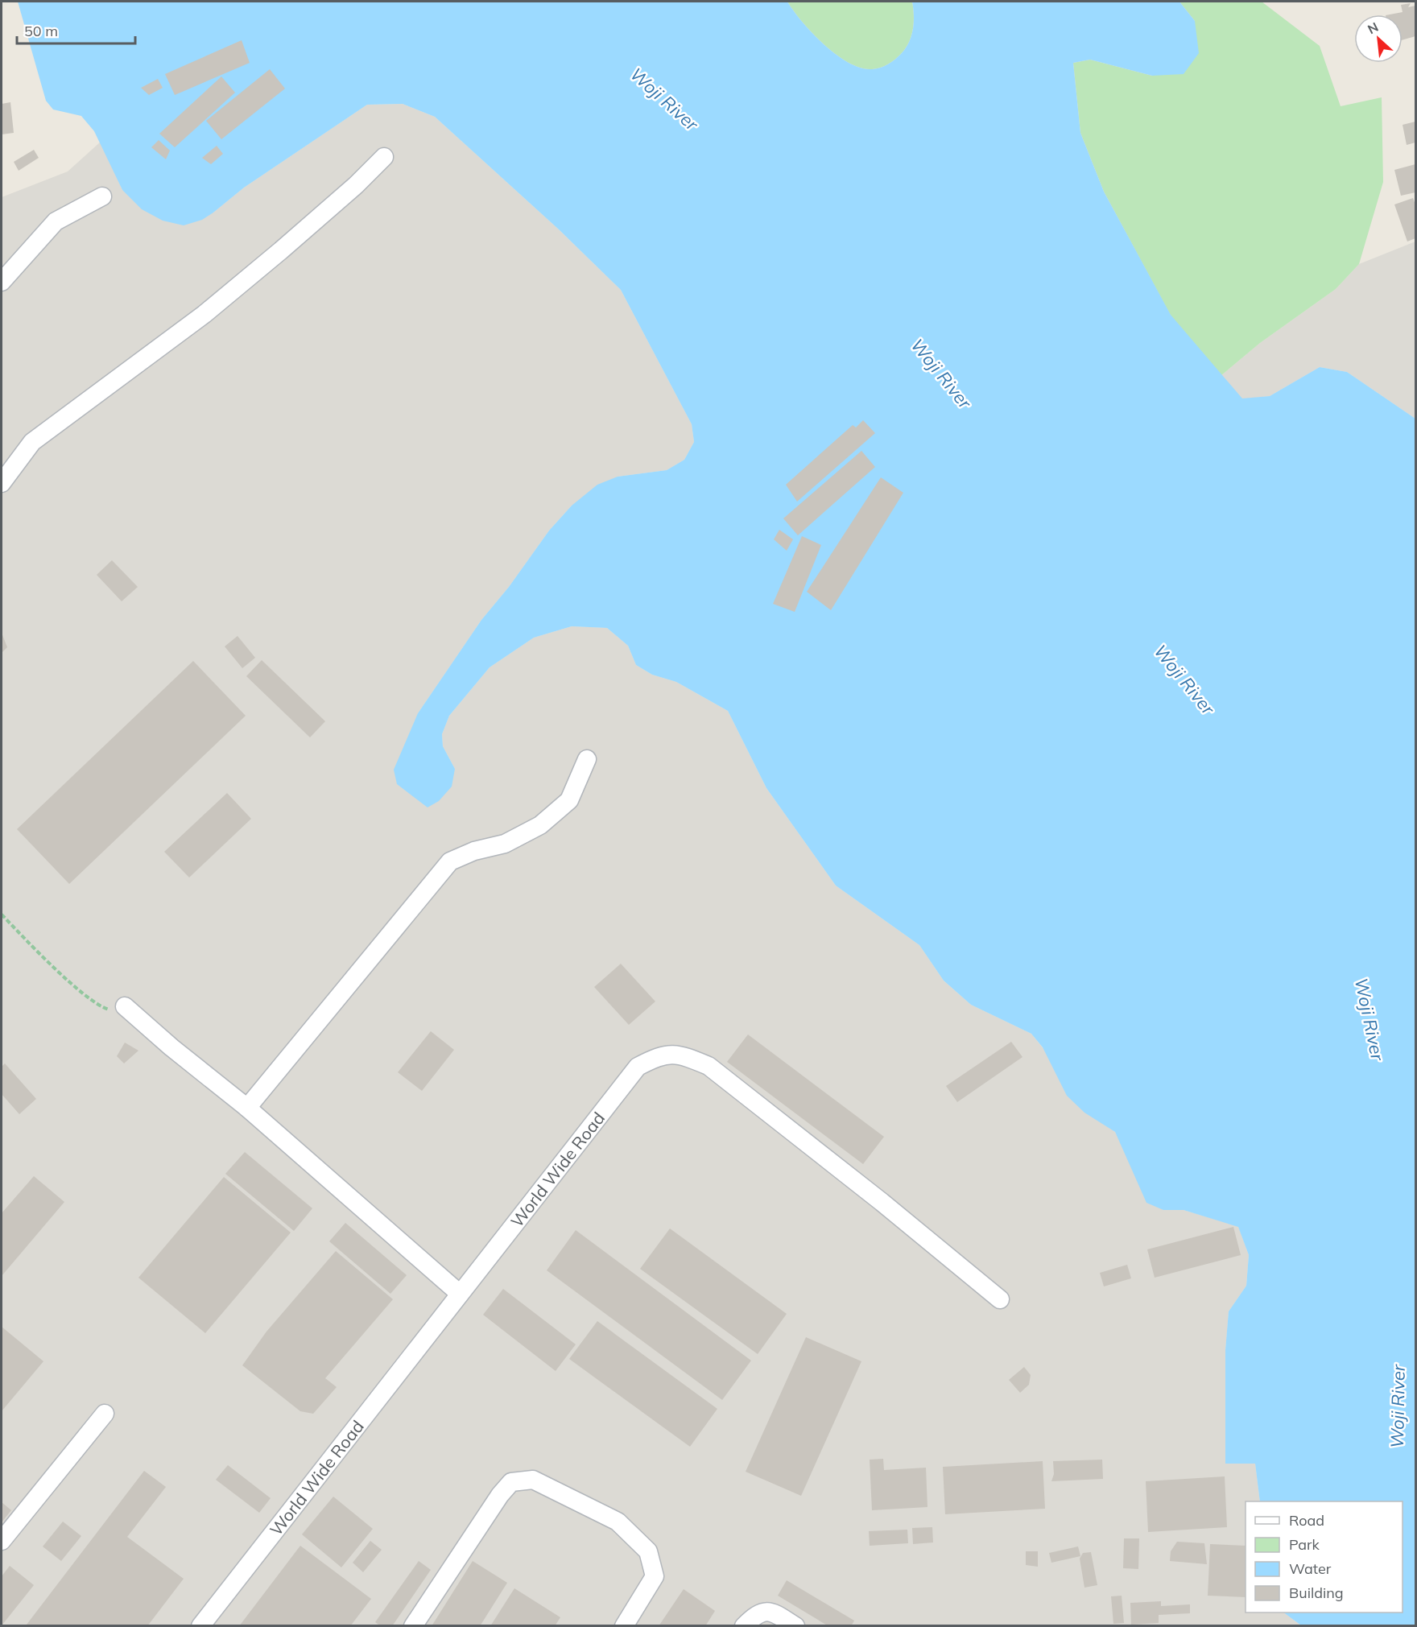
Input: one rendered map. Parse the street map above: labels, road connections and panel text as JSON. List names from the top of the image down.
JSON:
{
  "streets": {
    "street": ["World Wide Road"]
  },
  "water": ["Woji River"],
  "legend": [
    "Road",
    "Park",
    "Water",
    "Building"
  ],
  "scale_bar": "50 m",
  "north": "top left"
}
